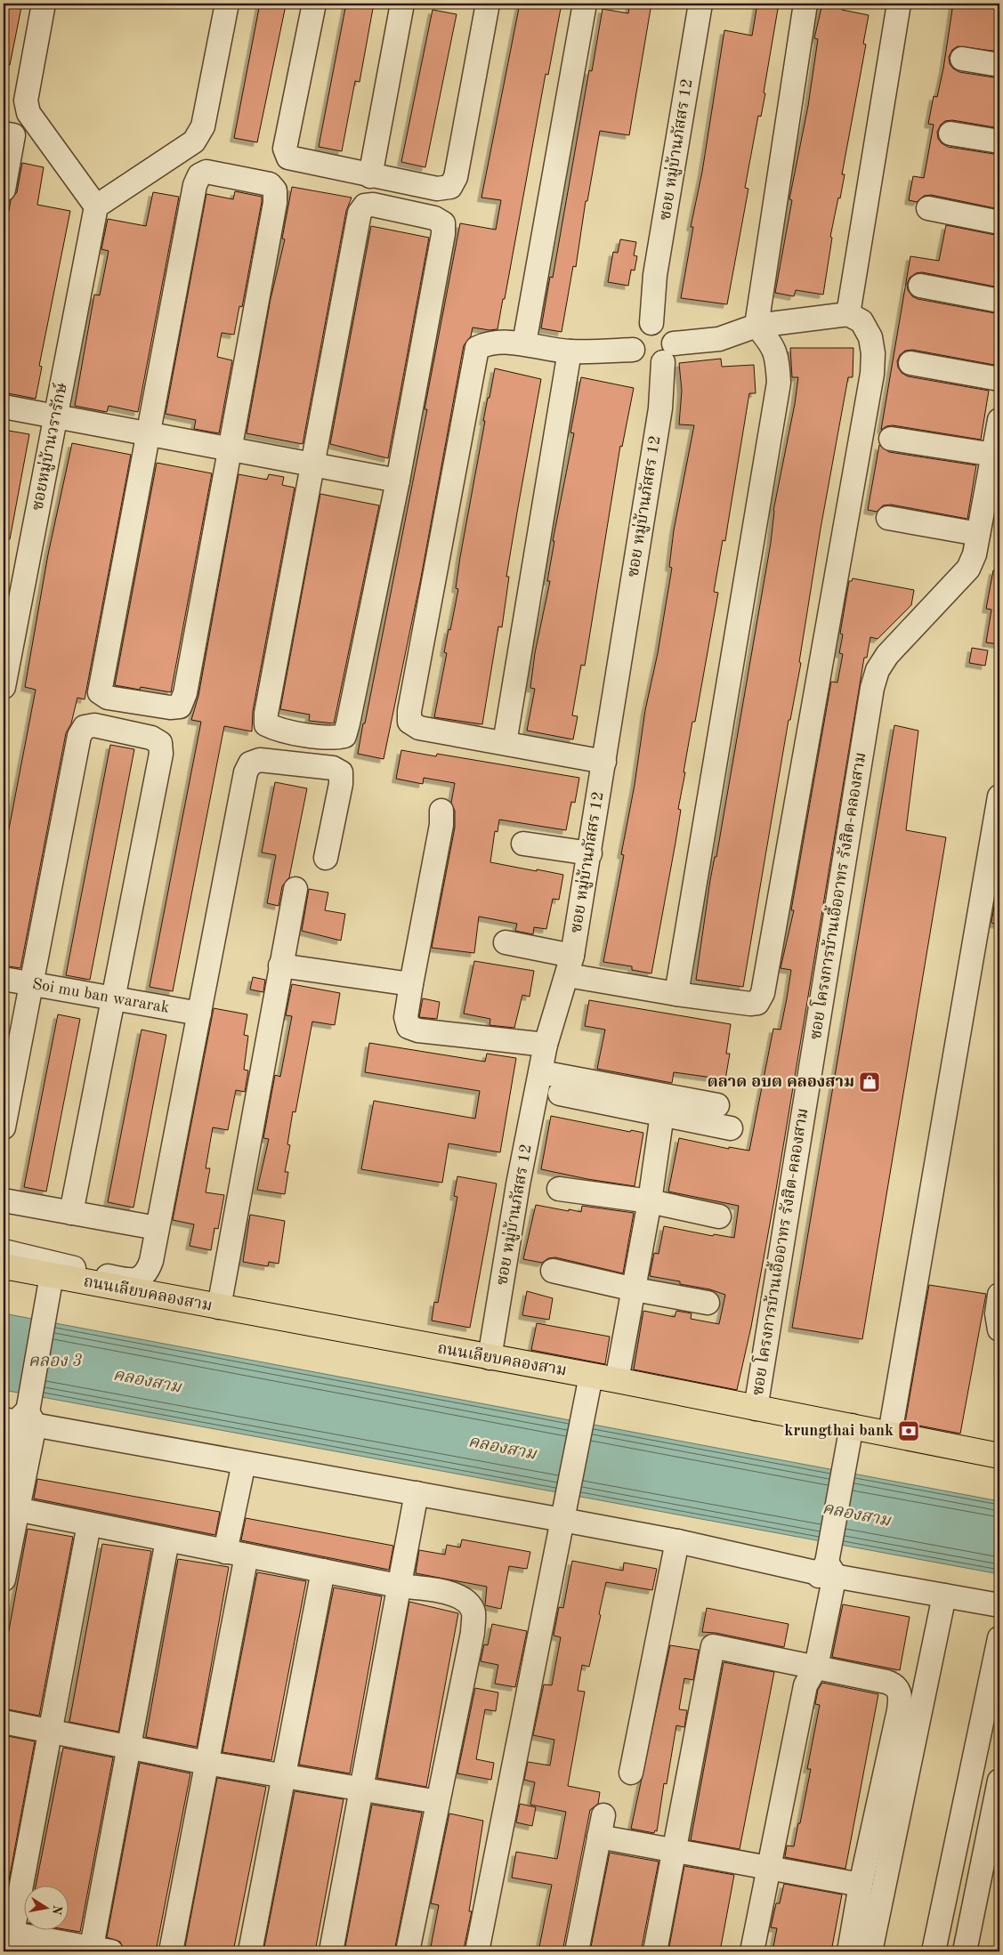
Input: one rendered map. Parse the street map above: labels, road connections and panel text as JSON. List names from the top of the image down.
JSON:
{
  "streets": {
    "main road": ["ถนนเลียบคลองสาม"],
    "street": [
      "ซอย หมู่บ้านภัสสร 12",
      "ซอยหมู่บ้านวรารักษ์",
      "ซอย โครงการบ้านเอื้ออาทร รังสิต-คลองสาม",
      "Soi mu ban wararak"
    ]
  },
  "crossings": [
    ["ซอย หมู่บ้านภัสสร 12", "ถนนเลียบคลองสาม"],
    ["ซอย โครงการบ้านเอื้ออาทร รังสิต-คลองสาม", "ถนนเลียบคลองสาม"]
  ],
  "water": ["คลอง 3", "คลองสาม"],
  "places": {
    "shop": ["ตลาด อบต คลองสาม"],
    "bank": ["krungthai bank"]
  },
  "north": "right"
}
